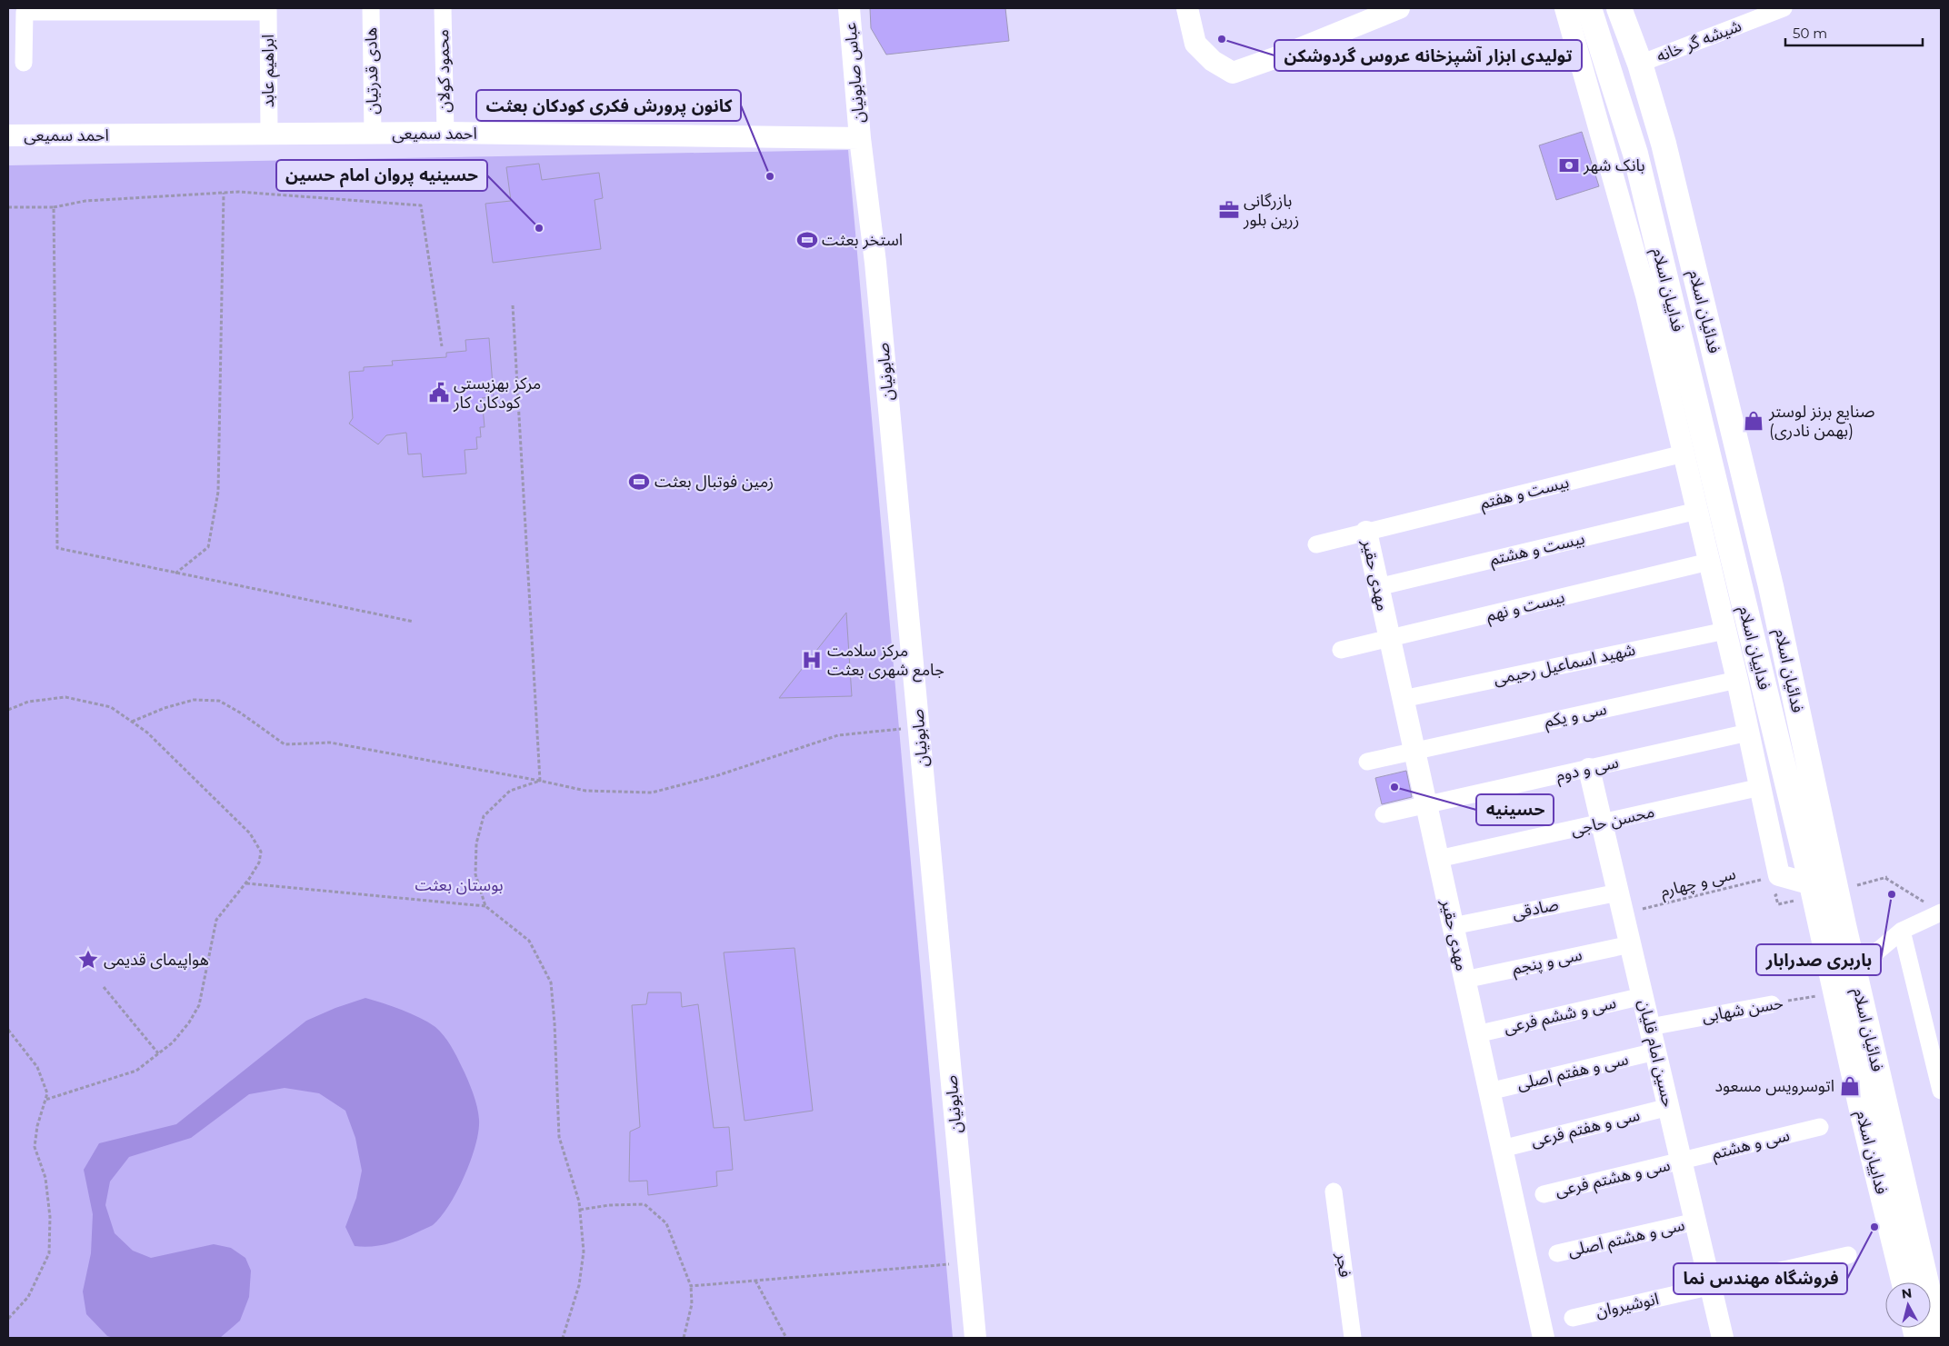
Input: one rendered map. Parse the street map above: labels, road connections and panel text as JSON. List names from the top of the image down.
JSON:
{
  "streets": {
    "main road": ["فداییان اسلام", "فدائیان اسلام"],
    "street": [
      "شیشه گر خانه",
      "ابراهیم عابد",
      "هادی قدرتیان",
      "محمود کولان",
      "عباس صابونیان",
      "احمد سمیعی",
      "صابونیان",
      "بیست و هفتم",
      "بیست و هشتم",
      "مهدی حقیر",
      "بیست و نهم",
      "شهید اسماعیل رحیمی",
      "سی و یکم",
      "سی و دوم",
      "محسن حاجی",
      "صادقی",
      "سی و پنجم",
      "حسن شهابی",
      "سی و ششم فرعی",
      "حسین امام قلیان",
      "سی و هفتم اصلی",
      "سی و هفتم فرعی",
      "سی و هشتم",
      "سی و هشتم فرعی",
      "سی و هشتم اصلی",
      "فجر",
      "انوشیروان"
    ],
    "path": ["سی و چهارم"]
  },
  "crossings": [
    ["شیشه گر خانه", "فدائیان اسلام"],
    ["ابراهیم عابد", "احمد سمیعی"],
    ["هادی قدرتیان", "احمد سمیعی"],
    ["محمود کولان", "احمد سمیعی"],
    ["عباس صابونیان", "احمد سمیعی"],
    ["عباس صابونیان", "صابونیان"],
    ["احمد سمیعی", "صابونیان"],
    ["فداییان اسلام", "حسن شهابی"],
    ["بیست و هفتم", "مهدی حقیر"],
    ["بیست و هشتم", "مهدی حقیر"],
    ["مهدی حقیر", "بیست و نهم"],
    ["مهدی حقیر", "شهید اسماعیل رحیمی"],
    ["مهدی حقیر", "سی و یکم"],
    ["مهدی حقیر", "سی و دوم"],
    ["مهدی حقیر", "محسن حاجی"],
    ["مهدی حقیر", "صادقی"],
    ["مهدی حقیر", "سی و پنجم"],
    ["مهدی حقیر", "سی و ششم فرعی"],
    ["مهدی حقیر", "سی و هفتم اصلی"],
    ["مهدی حقیر", "سی و هفتم فرعی"],
    ["سی و دوم", "حسین امام قلیان"],
    ["محسن حاجی", "حسین امام قلیان"],
    ["سی و چهارم", "حسین امام قلیان"],
    ["صادقی", "حسین امام قلیان"],
    ["سی و پنجم", "حسین امام قلیان"],
    ["حسن شهابی", "حسین امام قلیان"],
    ["سی و ششم فرعی", "حسین امام قلیان"],
    ["حسین امام قلیان", "سی و هفتم اصلی"],
    ["حسین امام قلیان", "سی و هفتم فرعی"],
    ["حسین امام قلیان", "سی و هشتم"],
    ["حسین امام قلیان", "سی و هشتم فرعی"],
    ["حسین امام قلیان", "سی و هشتم اصلی"],
    ["حسین امام قلیان", "انوشیروان"],
    ["سی و هشتم", "سی و هشتم فرعی"]
  ],
  "parks": ["بوستان بعثت"],
  "places": {
    "other": [
      "تولیدی ابزار آشپزخانه عروس گردوشکن",
      "کانون پرورش فکری کودکان بعثت",
      "حسینیه پروان امام حسین",
      "حسینیه",
      "باربری صدرابار",
      "فروشگاه مهندس نما"
    ],
    "bank": ["بانک شهر"],
    "office": ["بازرگانی زرین بلور"],
    "sports": ["استخر بعثت", "زمین فوتبال بعثت"],
    "public building": ["مرکز بهزیستی کودکان کار"],
    "shop": ["صنایع برنز لوستر (بهمن نادری)", "اتوسرویس مسعود"],
    "hospital": ["مرکز سلامت جامع شهری بعثت"],
    "place": ["هواپیمای قدیمی"]
  },
  "scale_bar": "50 m",
  "north": "top"
}
